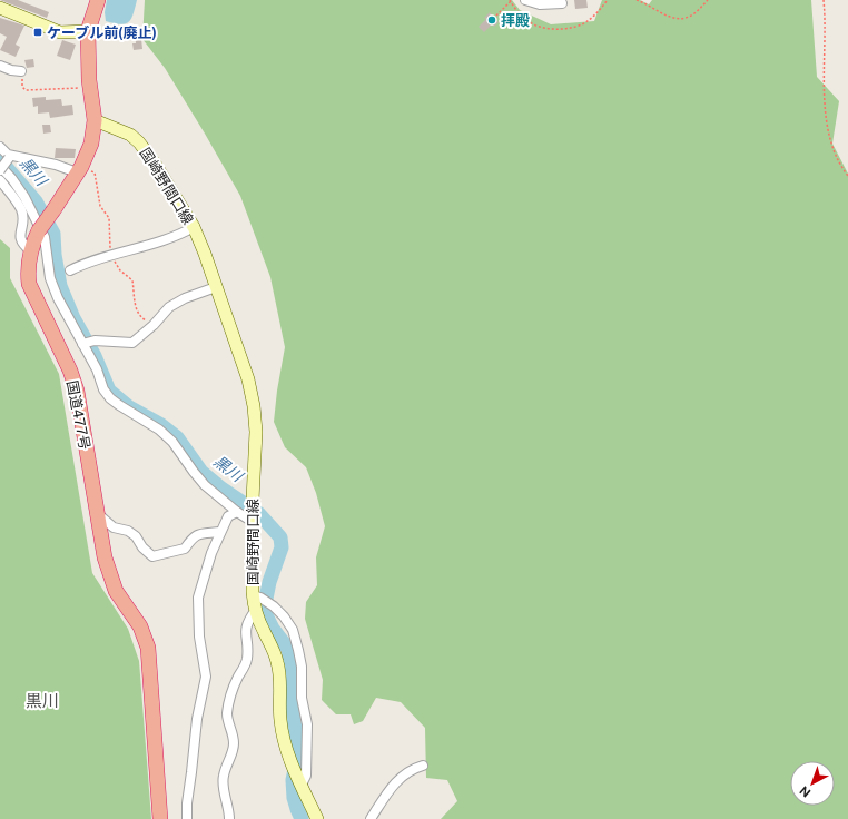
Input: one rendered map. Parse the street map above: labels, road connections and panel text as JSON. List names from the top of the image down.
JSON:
{
  "streets": {
    "highway": ["国道477号"],
    "main road": ["国崎野間口線"]
  },
  "crossings": [
    ["国崎野間口線", "国道477号"]
  ],
  "districts": ["黒川"],
  "water": ["黒川"],
  "places": {
    "other": ["拝殿"],
    "transit": ["ケーブル前(廃止)"]
  },
  "north": "bottom left"
}
